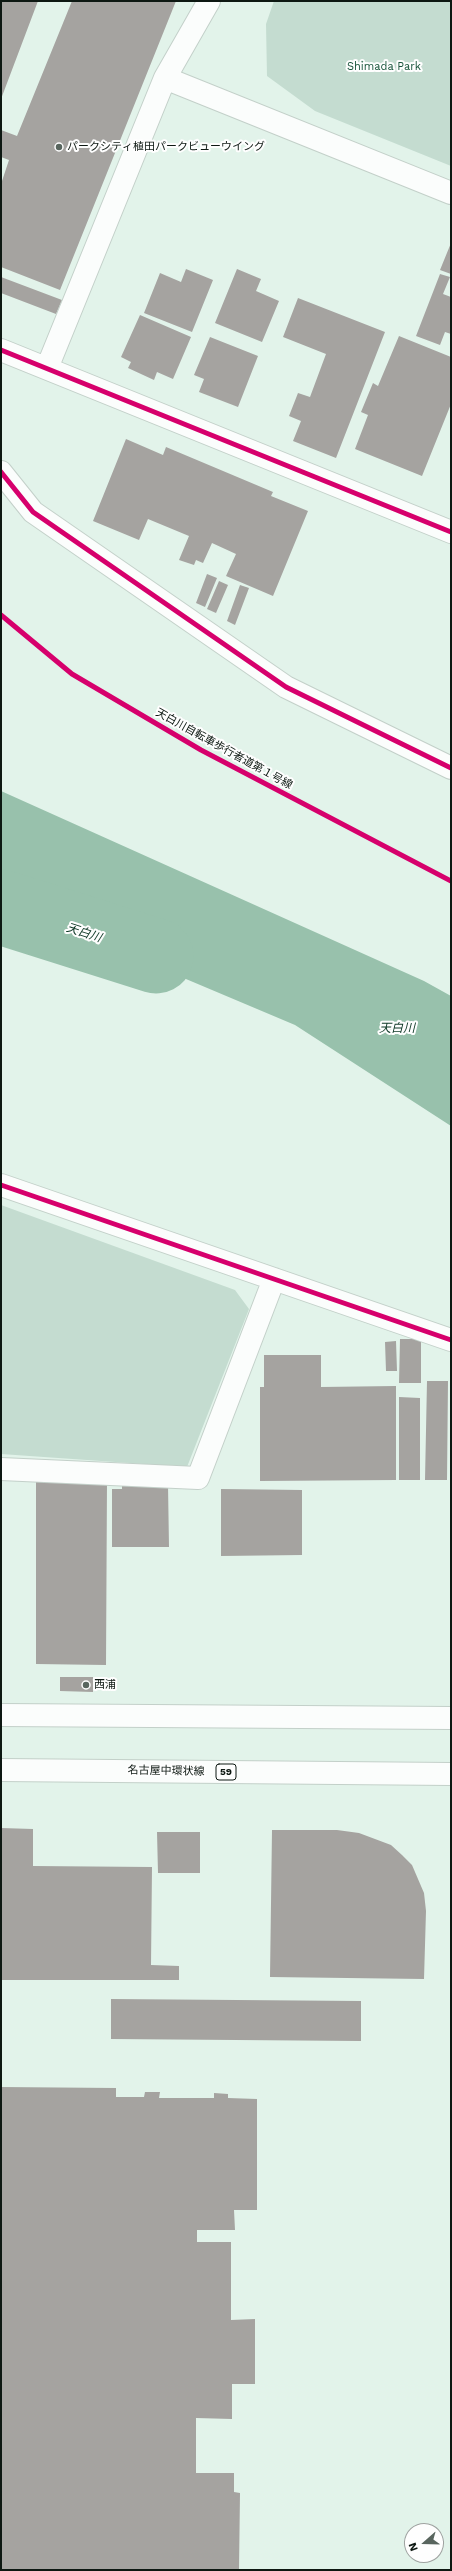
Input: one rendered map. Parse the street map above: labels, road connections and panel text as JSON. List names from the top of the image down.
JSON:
{
  "streets": {
    "street": ["名古屋中環状線", "59"],
    "cycle path": ["天白川自転車歩行者道第１号線"]
  },
  "water": ["天白川"],
  "parks": ["Shimada Park"],
  "places": ["パークシティ植田パークビューウイング", "西浦"],
  "north": "left"
}
